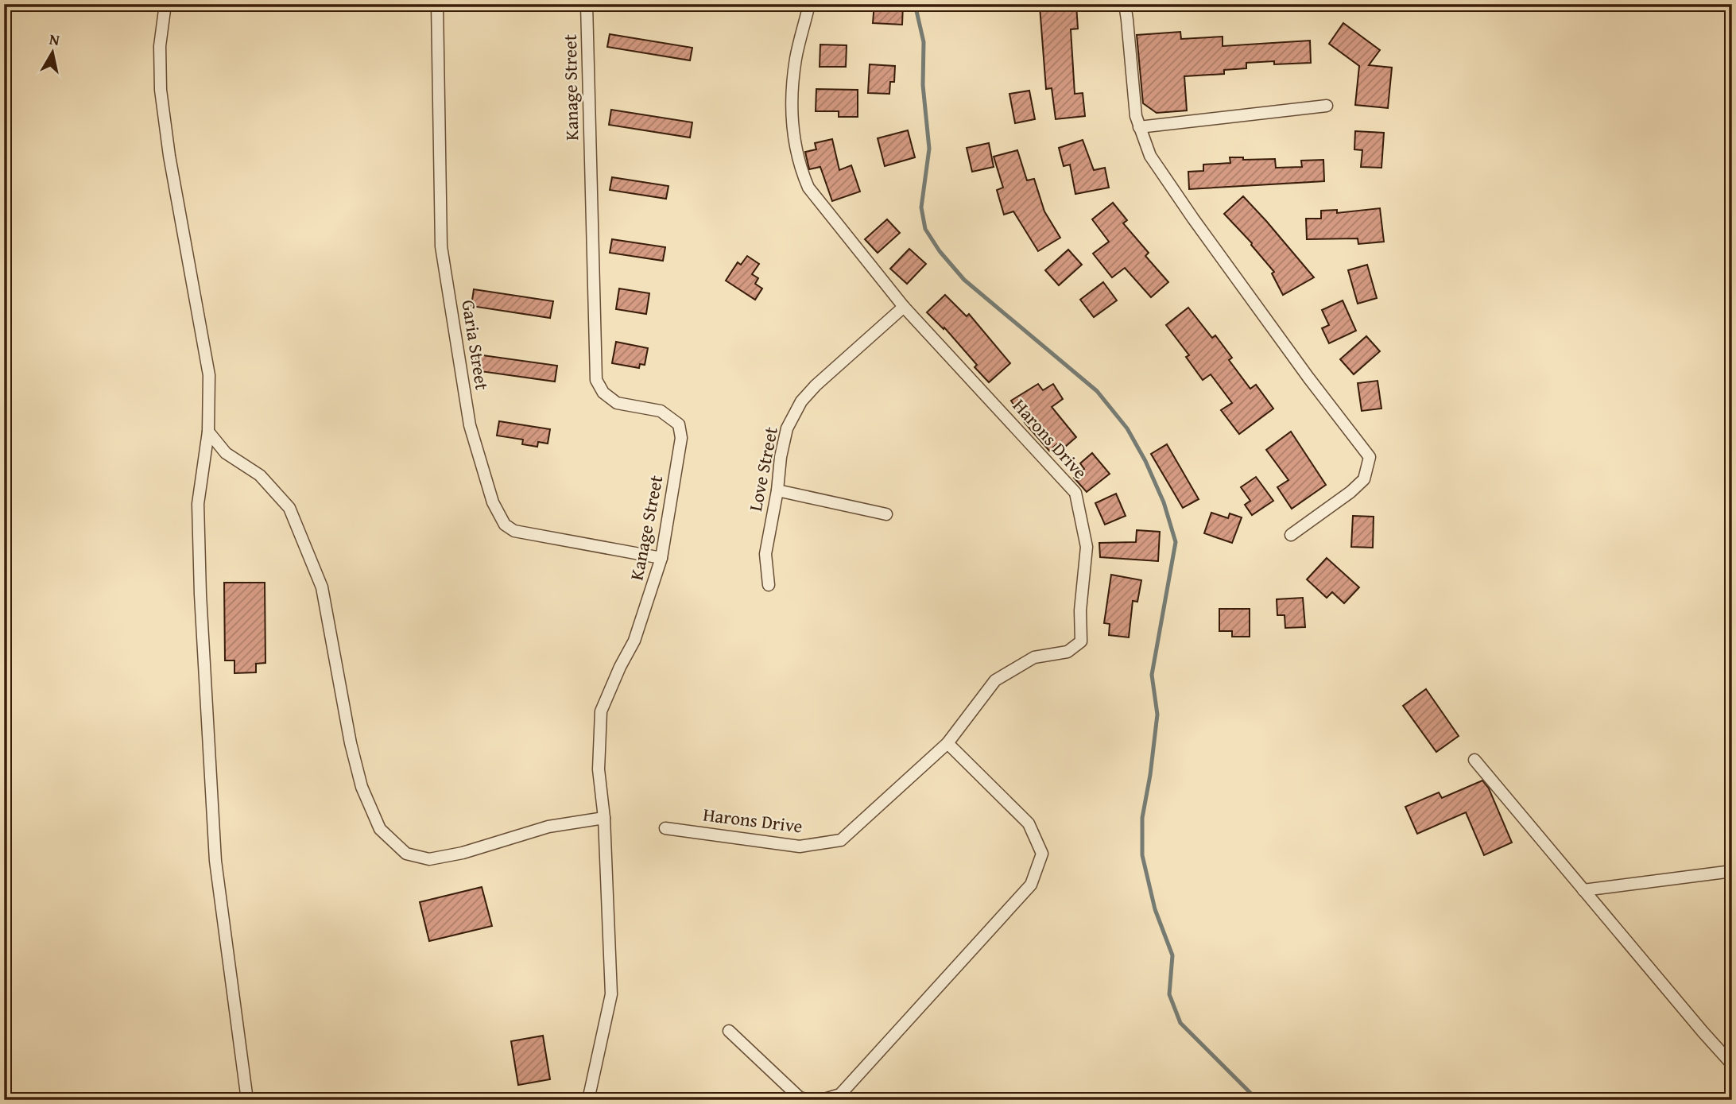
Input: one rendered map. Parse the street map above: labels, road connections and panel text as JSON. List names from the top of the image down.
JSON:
{
  "streets": {
    "street": [
      "Kanage Street",
      "Garia Street",
      "Harons Drive",
      "Love Street"
    ]
  },
  "crossings": [
    ["Kanage Street", "Garia Street"],
    ["Harons Drive", "Love Street"]
  ],
  "north": "top"
}
